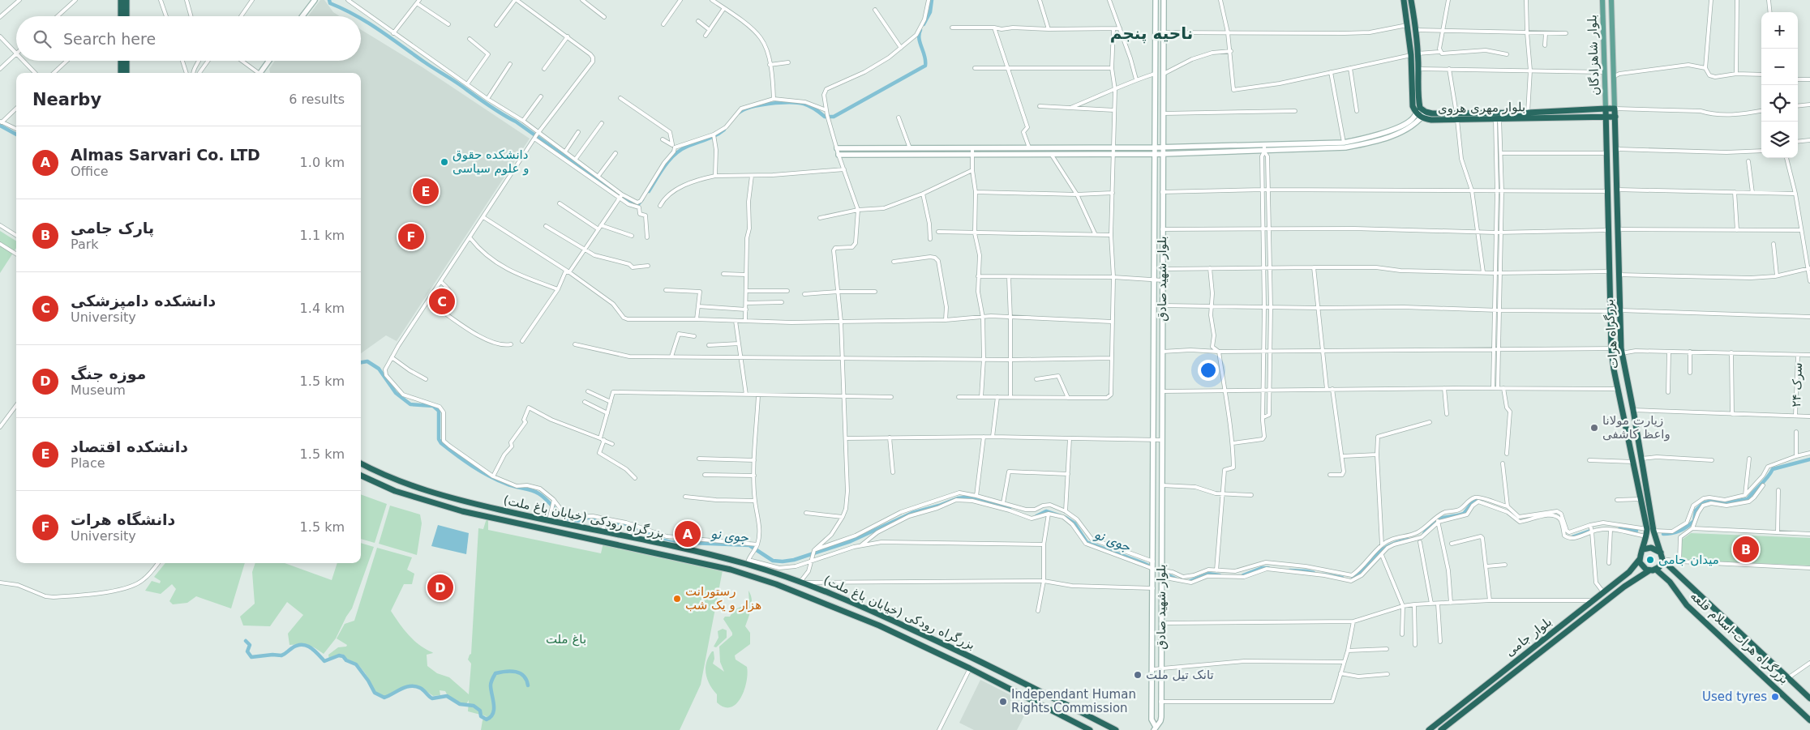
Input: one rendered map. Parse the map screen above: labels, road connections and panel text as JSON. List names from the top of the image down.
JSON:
{
  "streets": {
    "highway": [
      "بلوار مهری هروی",
      "بزرگراه هرات",
      "بزرگراه رودکی (خیابان باغ ملت)",
      "بلوار جامی",
      "بزرگراه هرات-اسلام قلعه"
    ],
    "main road": ["بلوار شاهزادگان", "بلوار شهید صادق"],
    "street": ["سرک ۲۴"]
  },
  "crossings": [
    ["بلوار شاهزادگان", "بلوار مهری هروی"],
    ["بلوار شاهزادگان", "بزرگراه هرات"],
    ["بلوار مهری هروی", "بزرگراه هرات"],
    ["بزرگراه هرات", "بلوار جامی"],
    ["بزرگراه هرات", "بزرگراه هرات-اسلام قلعه"],
    ["بلوار جامی", "بزرگراه هرات-اسلام قلعه"]
  ],
  "districts": ["ناحیه پنجم"],
  "water": ["جوی نو"],
  "parks": ["باغ ملت"],
  "places": [
    "دانشکده حقوق و علوم سیاسی",
    "زیارت مولانا واعظ کاشفی",
    "میدان جامی",
    "رستورانت هزار و یک شب",
    "تانک تیل ملت",
    "Used tyres",
    "Independant Human Rights Commission"
  ],
  "page": {
    "map_buttons": ["+", "−"],
    "search": "Search here",
    "heading": ["Nearby", "6 results"],
    "list": [
      {
        "mark": "A",
        "name": "Almas Sarvari Co. LTD",
        "note": "Office",
        "value": "1.0 km"
      },
      {
        "mark": "B",
        "name": "پارک جامی",
        "note": "Park",
        "value": "1.1 km"
      },
      {
        "mark": "C",
        "name": "دانشکده دامپزشکی",
        "note": "University",
        "value": "1.4 km"
      },
      {
        "mark": "D",
        "name": "موزه جنگ",
        "note": "Museum",
        "value": "1.5 km"
      },
      {
        "mark": "E",
        "name": "دانشکده اقتصاد",
        "note": "Place",
        "value": "1.5 km"
      },
      {
        "mark": "F",
        "name": "دانشگاه هرات",
        "note": "University",
        "value": "1.5 km"
      }
    ],
    "pins": [
      "E",
      "F",
      "C",
      "A",
      "B",
      "D"
    ]
  }
}
